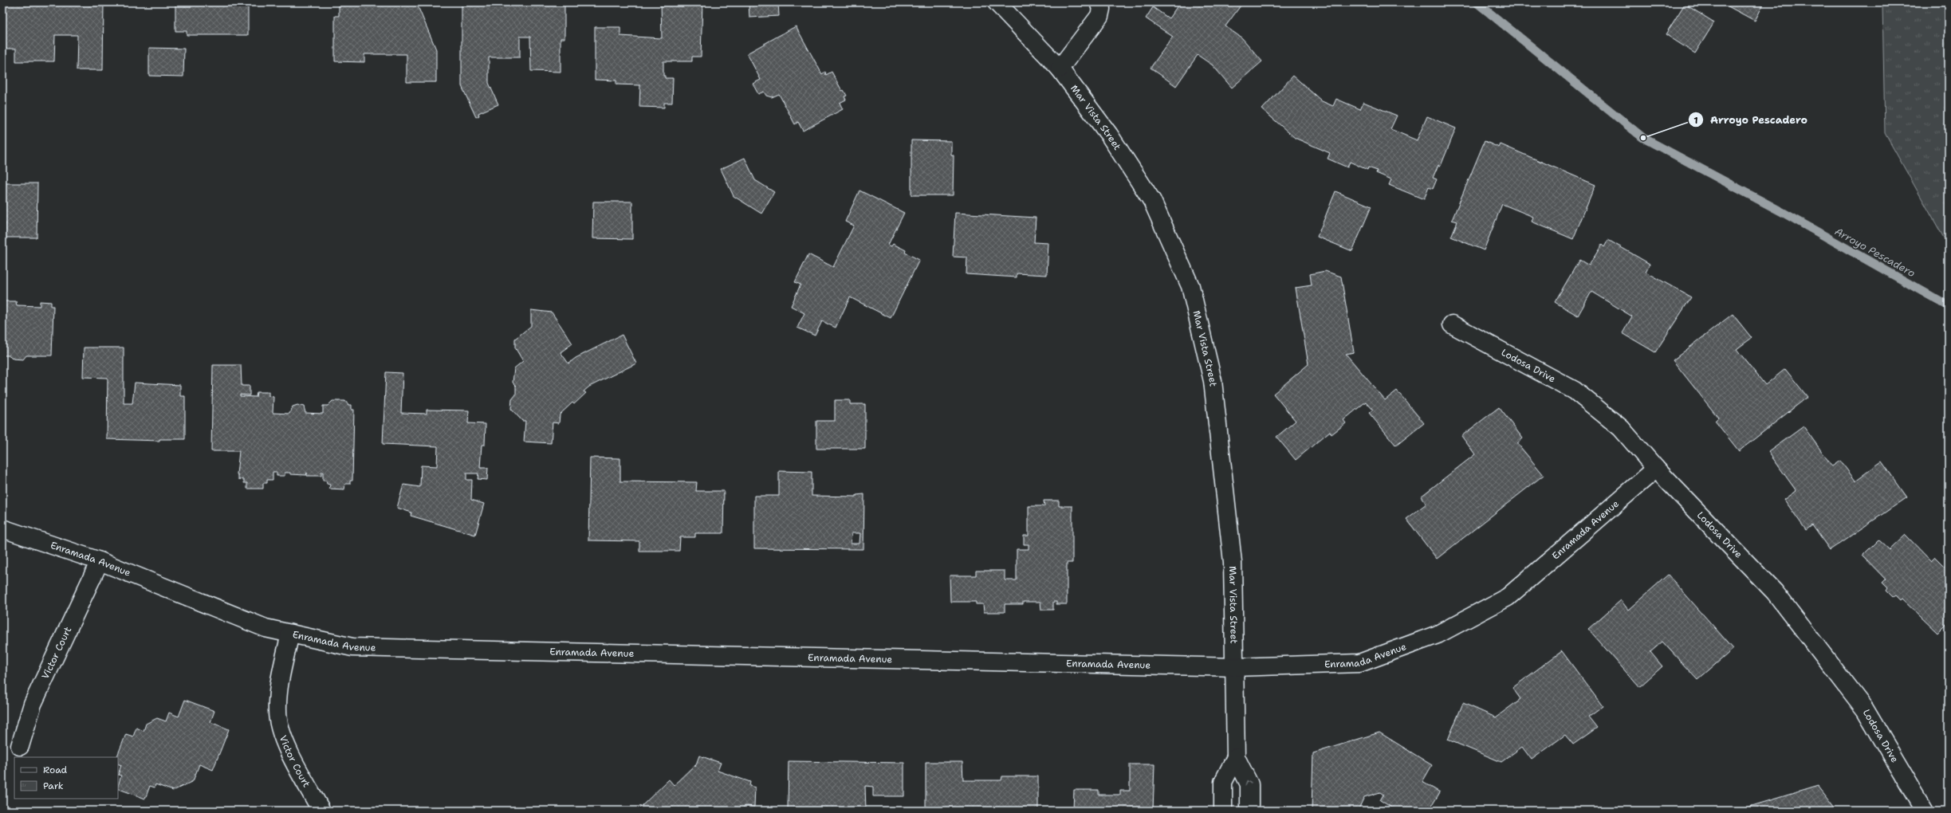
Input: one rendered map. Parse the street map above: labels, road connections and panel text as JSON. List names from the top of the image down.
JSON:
{
  "streets": {
    "street": [
      "Mar Vista Street",
      "Lodosa Drive",
      "Enramada Avenue",
      "Victor Court"
    ]
  },
  "crossings": [
    ["Mar Vista Street", "Enramada Avenue"],
    ["Lodosa Drive", "Enramada Avenue"],
    ["Enramada Avenue", "Victor Court"]
  ],
  "water": ["Arroyo Pescadero"],
  "places": ["Arroyo Pescadero"],
  "legend": ["Road", "Park"]
}
